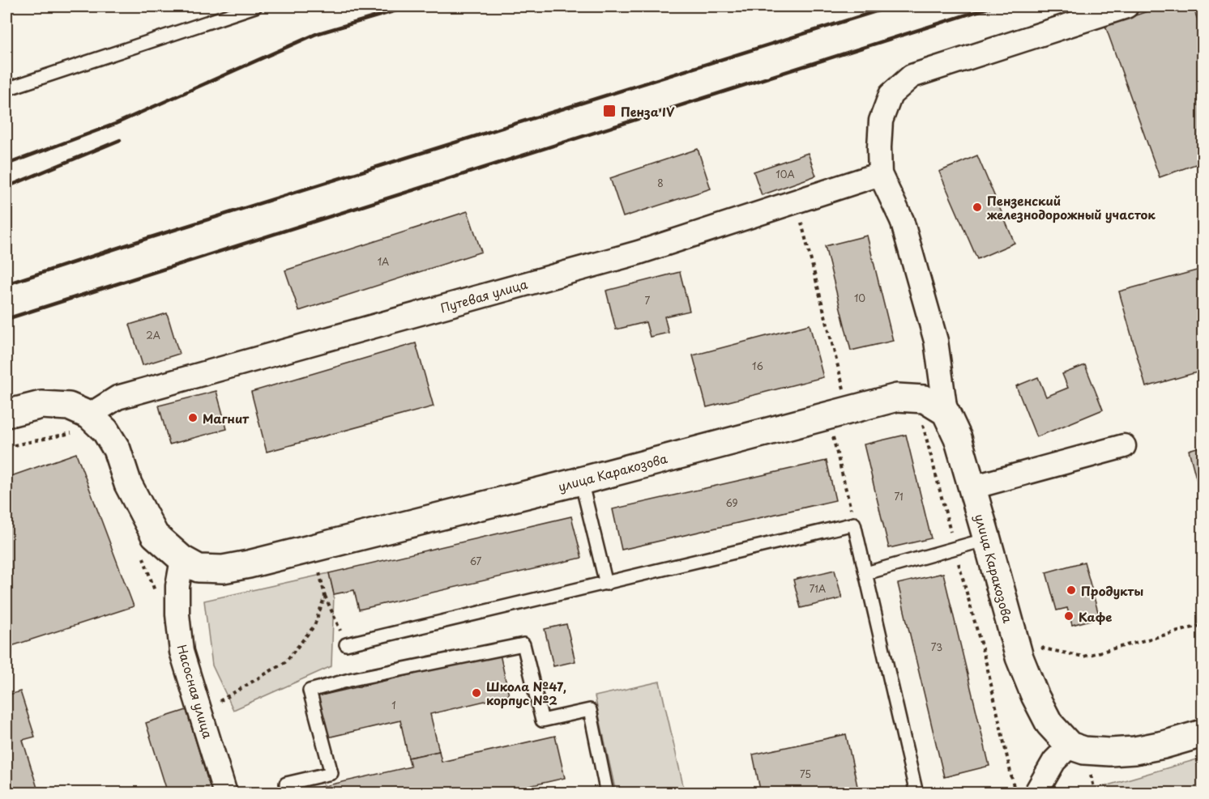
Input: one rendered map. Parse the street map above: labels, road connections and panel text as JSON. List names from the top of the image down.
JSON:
{
  "streets": {
    "main road": ["улица Каракозова"],
    "street": ["Путевая улица", "Насосная улица"]
  },
  "crossings": [
    ["Путевая улица", "улица Каракозова"],
    ["улица Каракозова", "Насосная улица"]
  ],
  "places": {
    "transit": ["Пенза IV"],
    "other": [
      "Пензенский железнодорожный участок",
      "Магнит",
      "Продукты",
      "Кафе",
      "Школа №47, корпус №2"
    ]
  },
  "house_numbers": [
    "10А",
    "8",
    "1А",
    "10",
    "7",
    "2А",
    "16",
    "71",
    "69",
    "67",
    "71А",
    "73",
    "1",
    "75"
  ]
}
